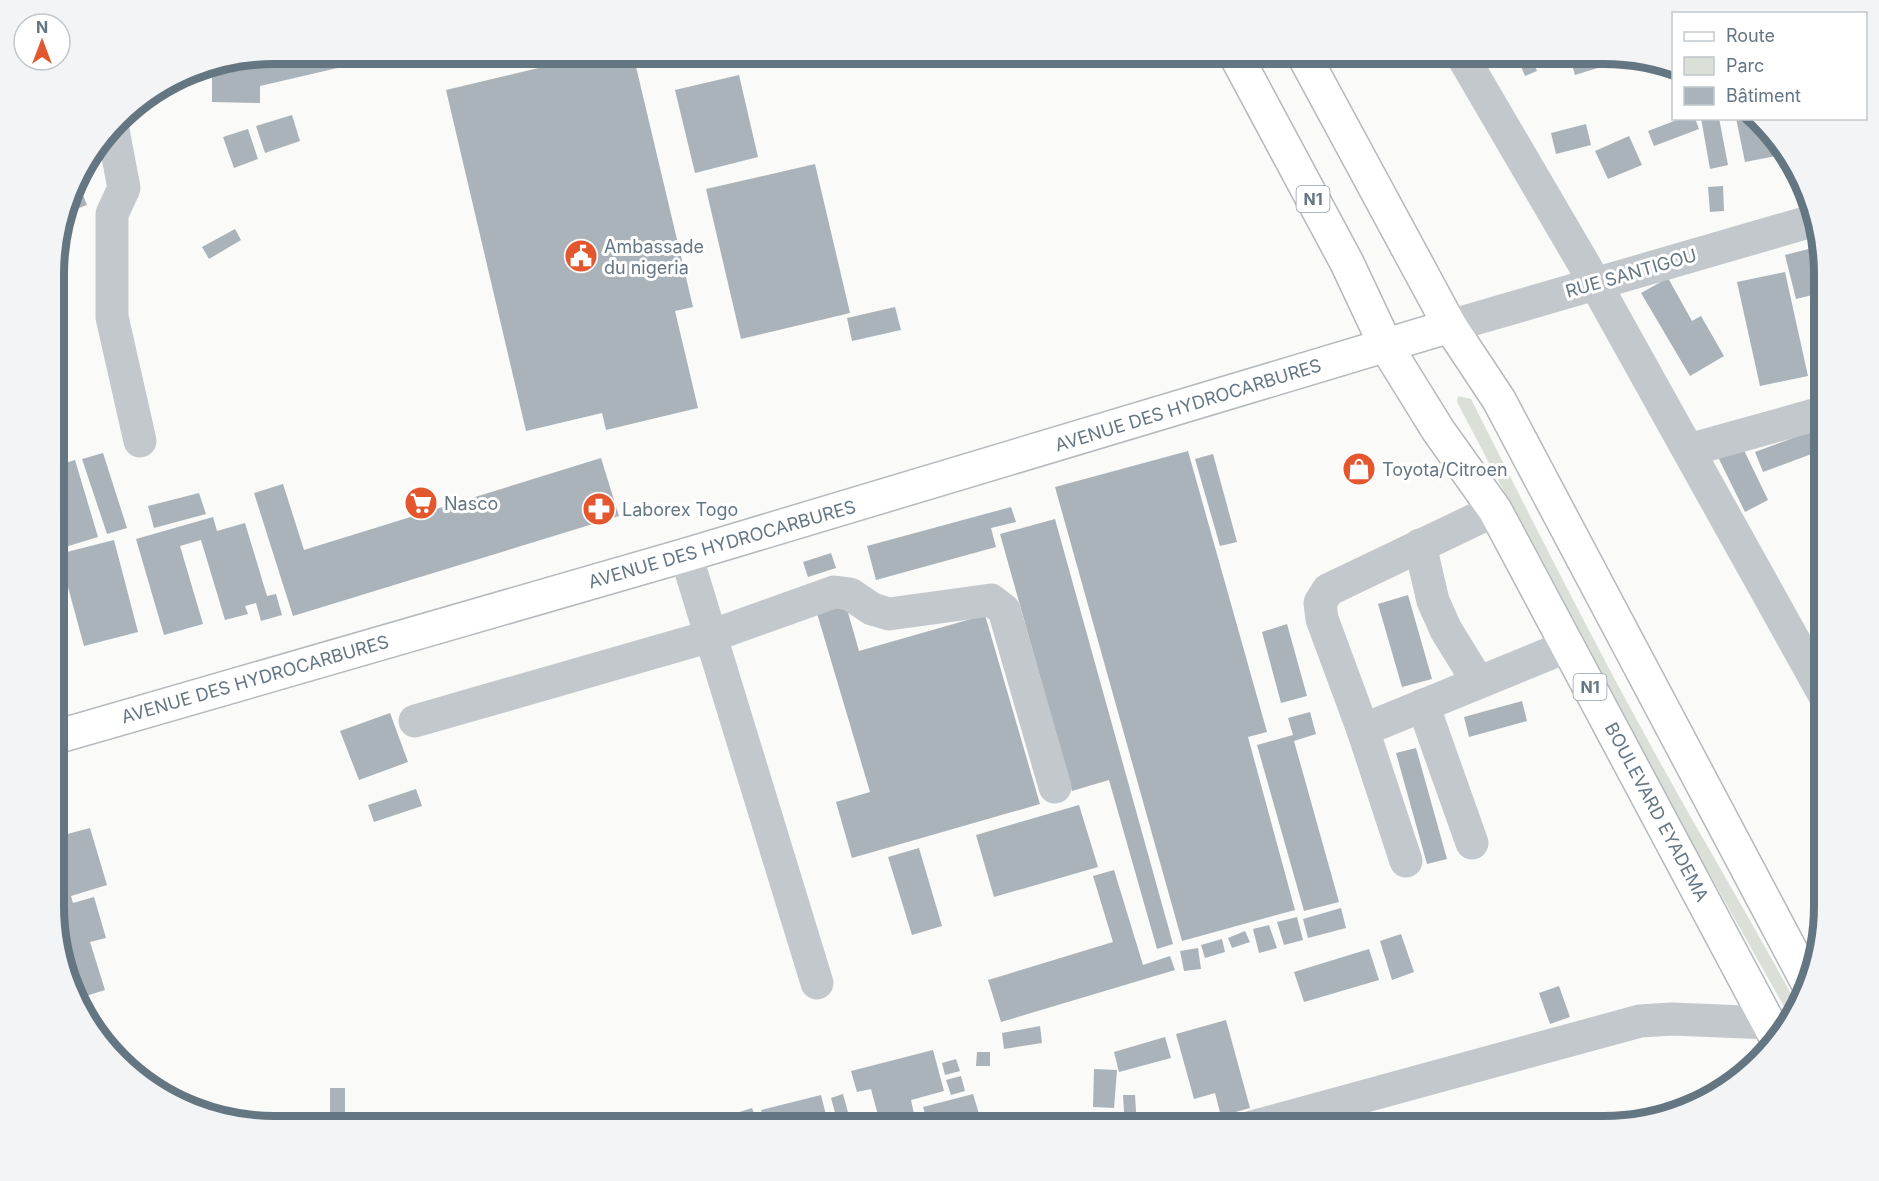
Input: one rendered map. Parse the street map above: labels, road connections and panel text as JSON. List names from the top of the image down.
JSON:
{
  "streets": {
    "main road": ["N1", "AVENUE DES HYDROCARBURES", "BOULEVARD EYADEMA"],
    "street": ["RUE SANTIGOU"]
  },
  "crossings": [
    ["RUE SANTIGOU", "AVENUE DES HYDROCARBURES"],
    ["AVENUE DES HYDROCARBURES", "BOULEVARD EYADEMA"]
  ],
  "places": {
    "public building": ["Ambassade du nigeria"],
    "shop": ["Toyota/Citroen"],
    "supermarket": ["Nasco"],
    "pharmacy": ["Laborex Togo"]
  },
  "legend": ["Route", "Parc", "Bâtiment"],
  "north": "top"
}
